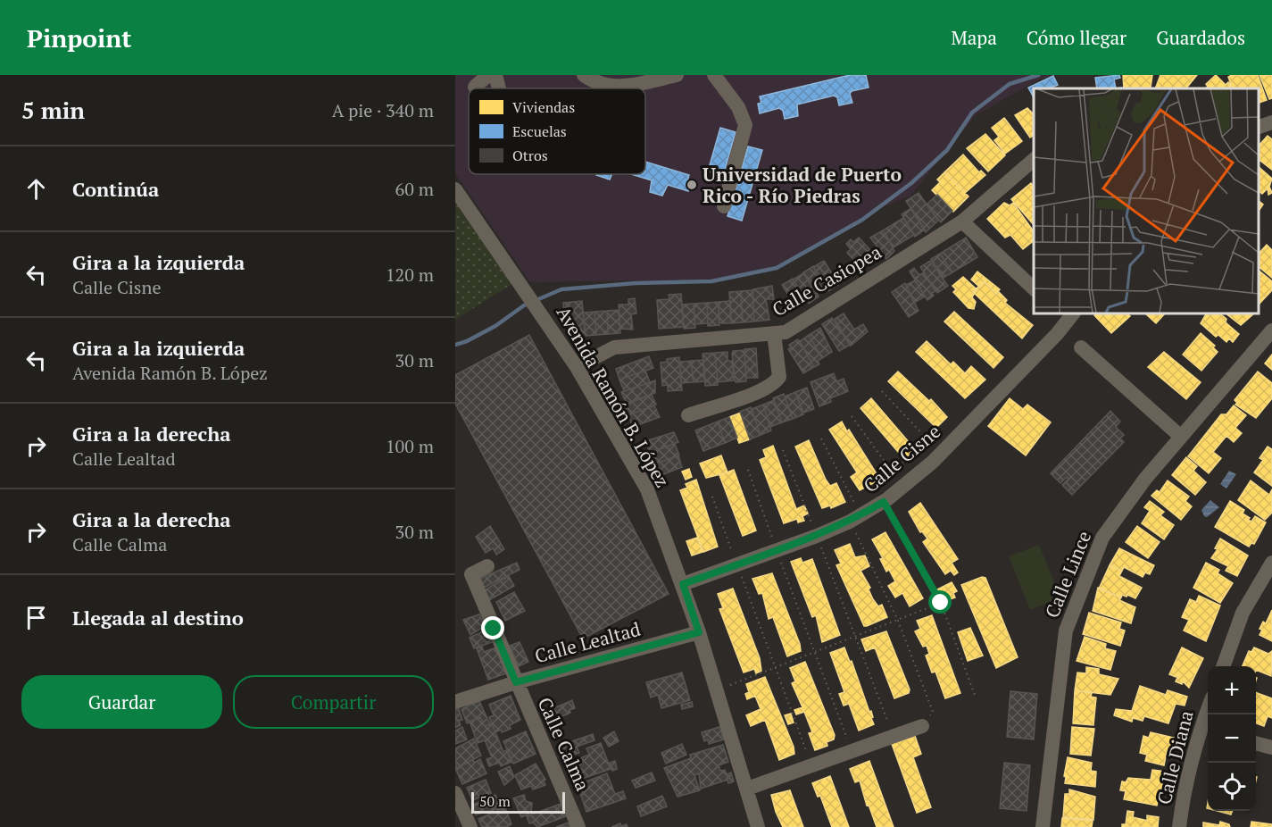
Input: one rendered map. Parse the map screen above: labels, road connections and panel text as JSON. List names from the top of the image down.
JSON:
{
  "streets": {
    "street": [
      "Calle Casiopea",
      "Avenida Ramón B. López",
      "Calle Cisne",
      "Calle Lince",
      "Calle Lealtad",
      "Calle Calma",
      "Calle Diana"
    ]
  },
  "crossings": [
    ["Calle Casiopea", "Avenida Ramón B. López"],
    ["Avenida Ramón B. López", "Calle Cisne"],
    ["Avenida Ramón B. López", "Calle Lealtad"],
    ["Calle Lealtad", "Calle Calma"]
  ],
  "places": ["Universidad de Puerto Rico - Río Piedras"],
  "legend": ["Viviendas", "Escuelas", "Otros"],
  "scale_bar": "50 m",
  "page": {
    "header": "Pinpoint",
    "nav": ["Mapa", "Cómo llegar", "Guardados"],
    "heading": ["5 min", "A pie · 340 m"],
    "list": [
      ["Continúa", "60 m"],
      ["Gira a la izquierda", "Calle Cisne", "120 m"],
      ["Gira a la izquierda", "Avenida Ramón B. López", "30 m"],
      ["Gira a la derecha", "Calle Lealtad", "100 m"],
      ["Gira a la derecha", "Calle Calma", "30 m"],
      "Llegada al destino"
    ],
    "buttons": ["Guardar", "Compartir"],
    "map_buttons": ["+", "−"],
    "scale": "50 m"
  }
}
